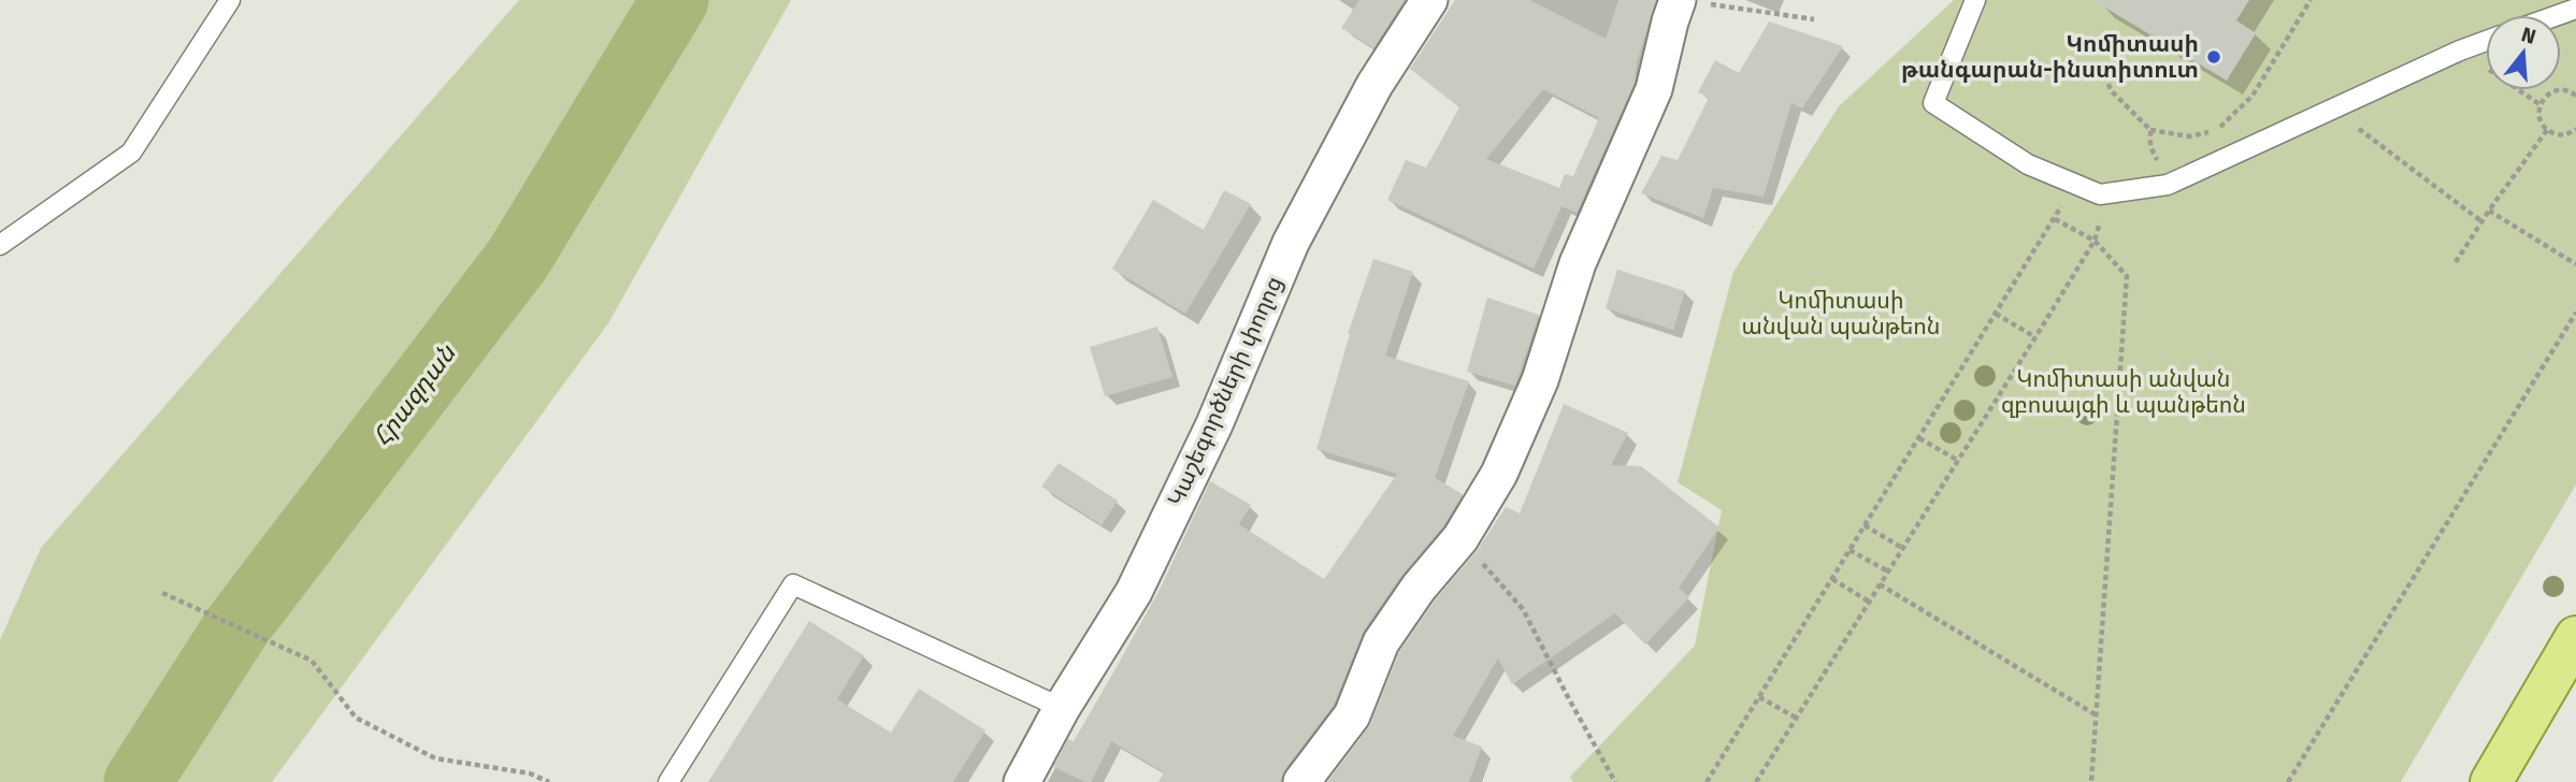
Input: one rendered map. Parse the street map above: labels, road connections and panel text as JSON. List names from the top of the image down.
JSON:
{
  "streets": {
    "street": ["Կաշեգործների փողոց"]
  },
  "water": ["Հրազդան"],
  "parks": ["Կոմիտասի անվան պանթեոն", "Կոմիտասի անվան զբոսայգի և պանթեոն"],
  "places": ["Կոմիտասի թանգարան-ինստիտուտ"],
  "north": "top"
}
